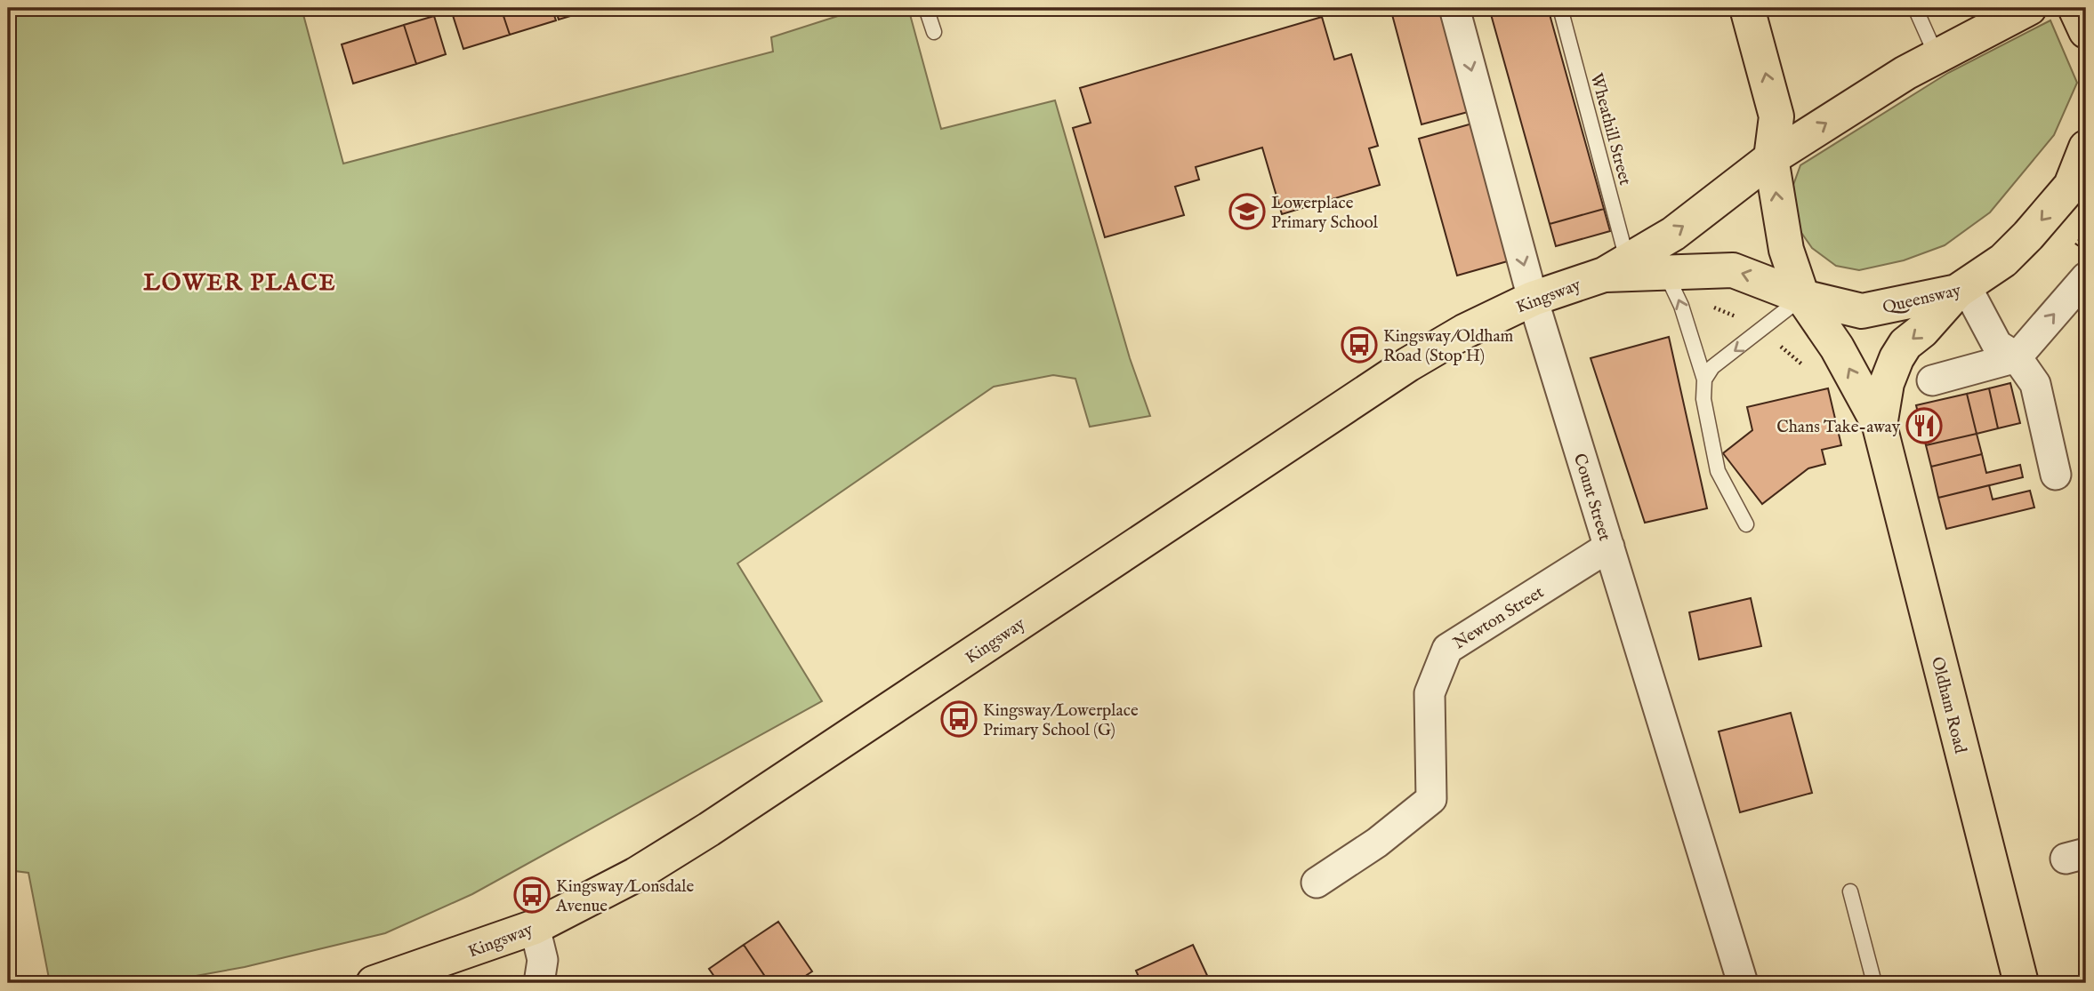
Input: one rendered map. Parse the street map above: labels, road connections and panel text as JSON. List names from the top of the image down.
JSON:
{
  "streets": {
    "main road": ["Kingsway", "Queensway", "Oldham Road"],
    "street": ["Count Street", "Newton Street"],
    "lane": ["Wheathill Street"]
  },
  "crossings": [
    ["Wheathill Street", "Kingsway"],
    ["Kingsway", "Queensway"],
    ["Kingsway", "Count Street"],
    ["Kingsway", "Oldham Road"],
    ["Queensway", "Oldham Road"],
    ["Count Street", "Newton Street"]
  ],
  "districts": ["LOWER PLACE"],
  "places": {
    "school or university": ["Lowerplace Primary School"],
    "bus stop": ["Kingsway/Oldham Road (Stop H)", "Kingsway/Lowerplace Primary School (G)", "Kingsway/Lonsdale Avenue"],
    "restaurant": ["Chans Take-away"]
  }
}
